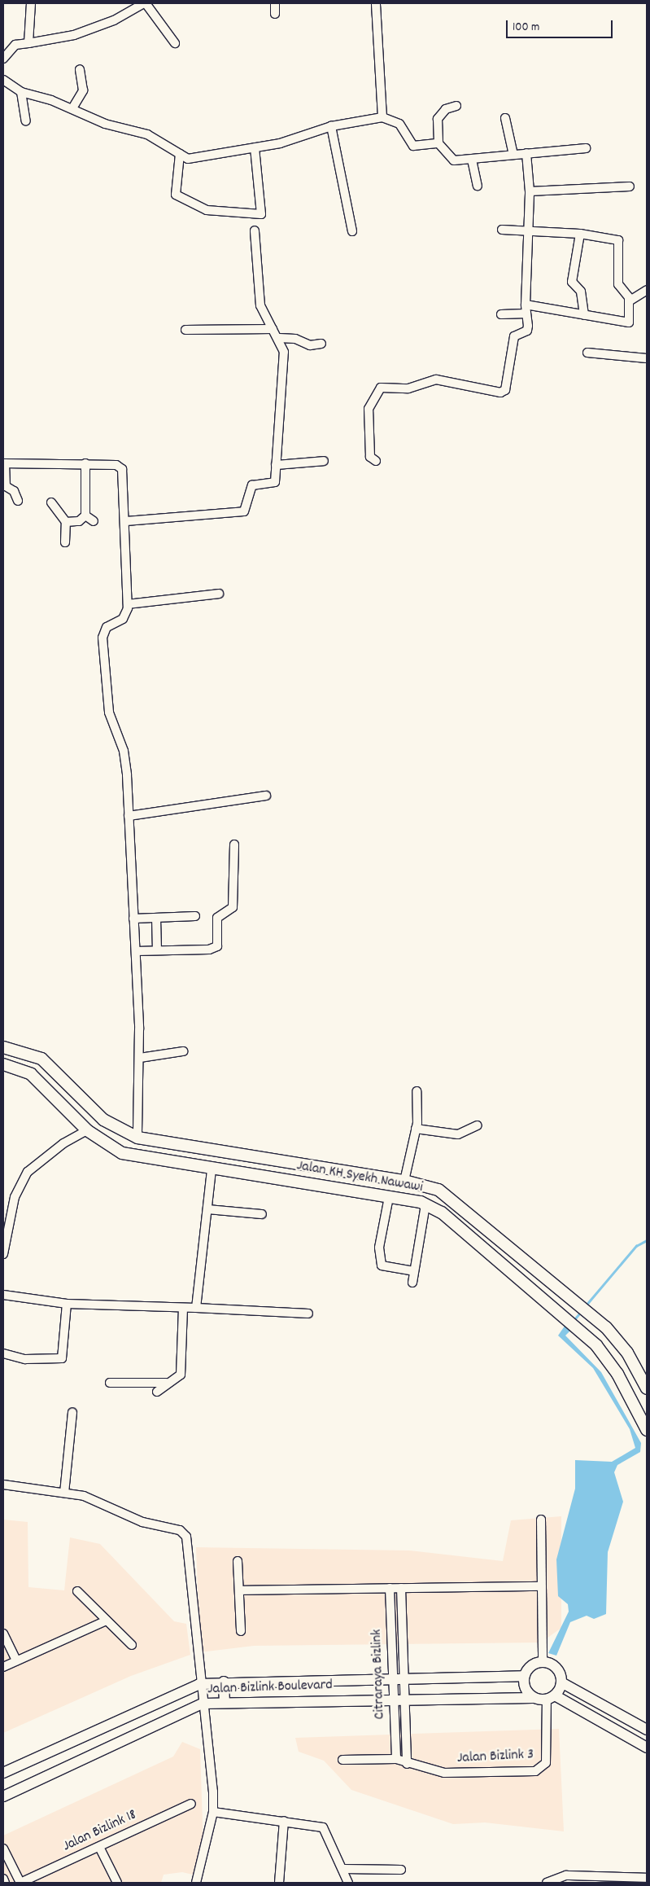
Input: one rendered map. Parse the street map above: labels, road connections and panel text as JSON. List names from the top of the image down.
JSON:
{
  "streets": {
    "main road": ["Jalan KH Syekh Nawawi"],
    "street": [
      "Citraraya Bizlink",
      "Jalan Bizlink Boulevard",
      "Jalan Bizlink 3",
      "Jalan Bizlink 18"
    ]
  },
  "crossings": [
    ["Citraraya Bizlink", "Jalan Bizlink Boulevard"],
    ["Citraraya Bizlink", "Jalan Bizlink 3"],
    ["Jalan Bizlink Boulevard", "Jalan Bizlink 3"]
  ],
  "scale_bar": "100 m"
}
